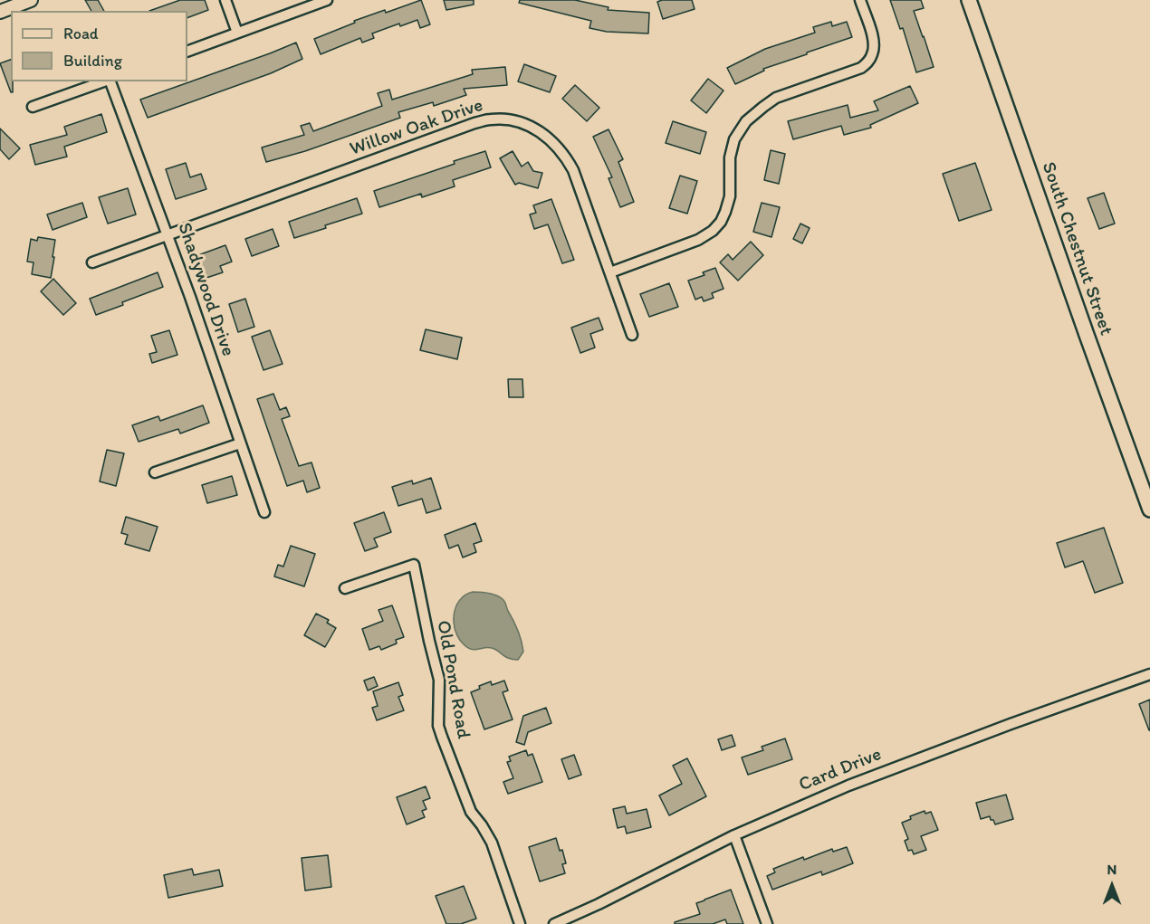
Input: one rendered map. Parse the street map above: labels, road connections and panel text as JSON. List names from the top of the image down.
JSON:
{
  "streets": {
    "main road": ["South Chestnut Street"],
    "street": [
      "Willow Oak Drive",
      "Shadywood Drive",
      "Old Pond Road",
      "Card Drive"
    ]
  },
  "crossings": [
    ["Willow Oak Drive", "Shadywood Drive"]
  ],
  "legend": ["Road", "Building"],
  "north": "top"
}
